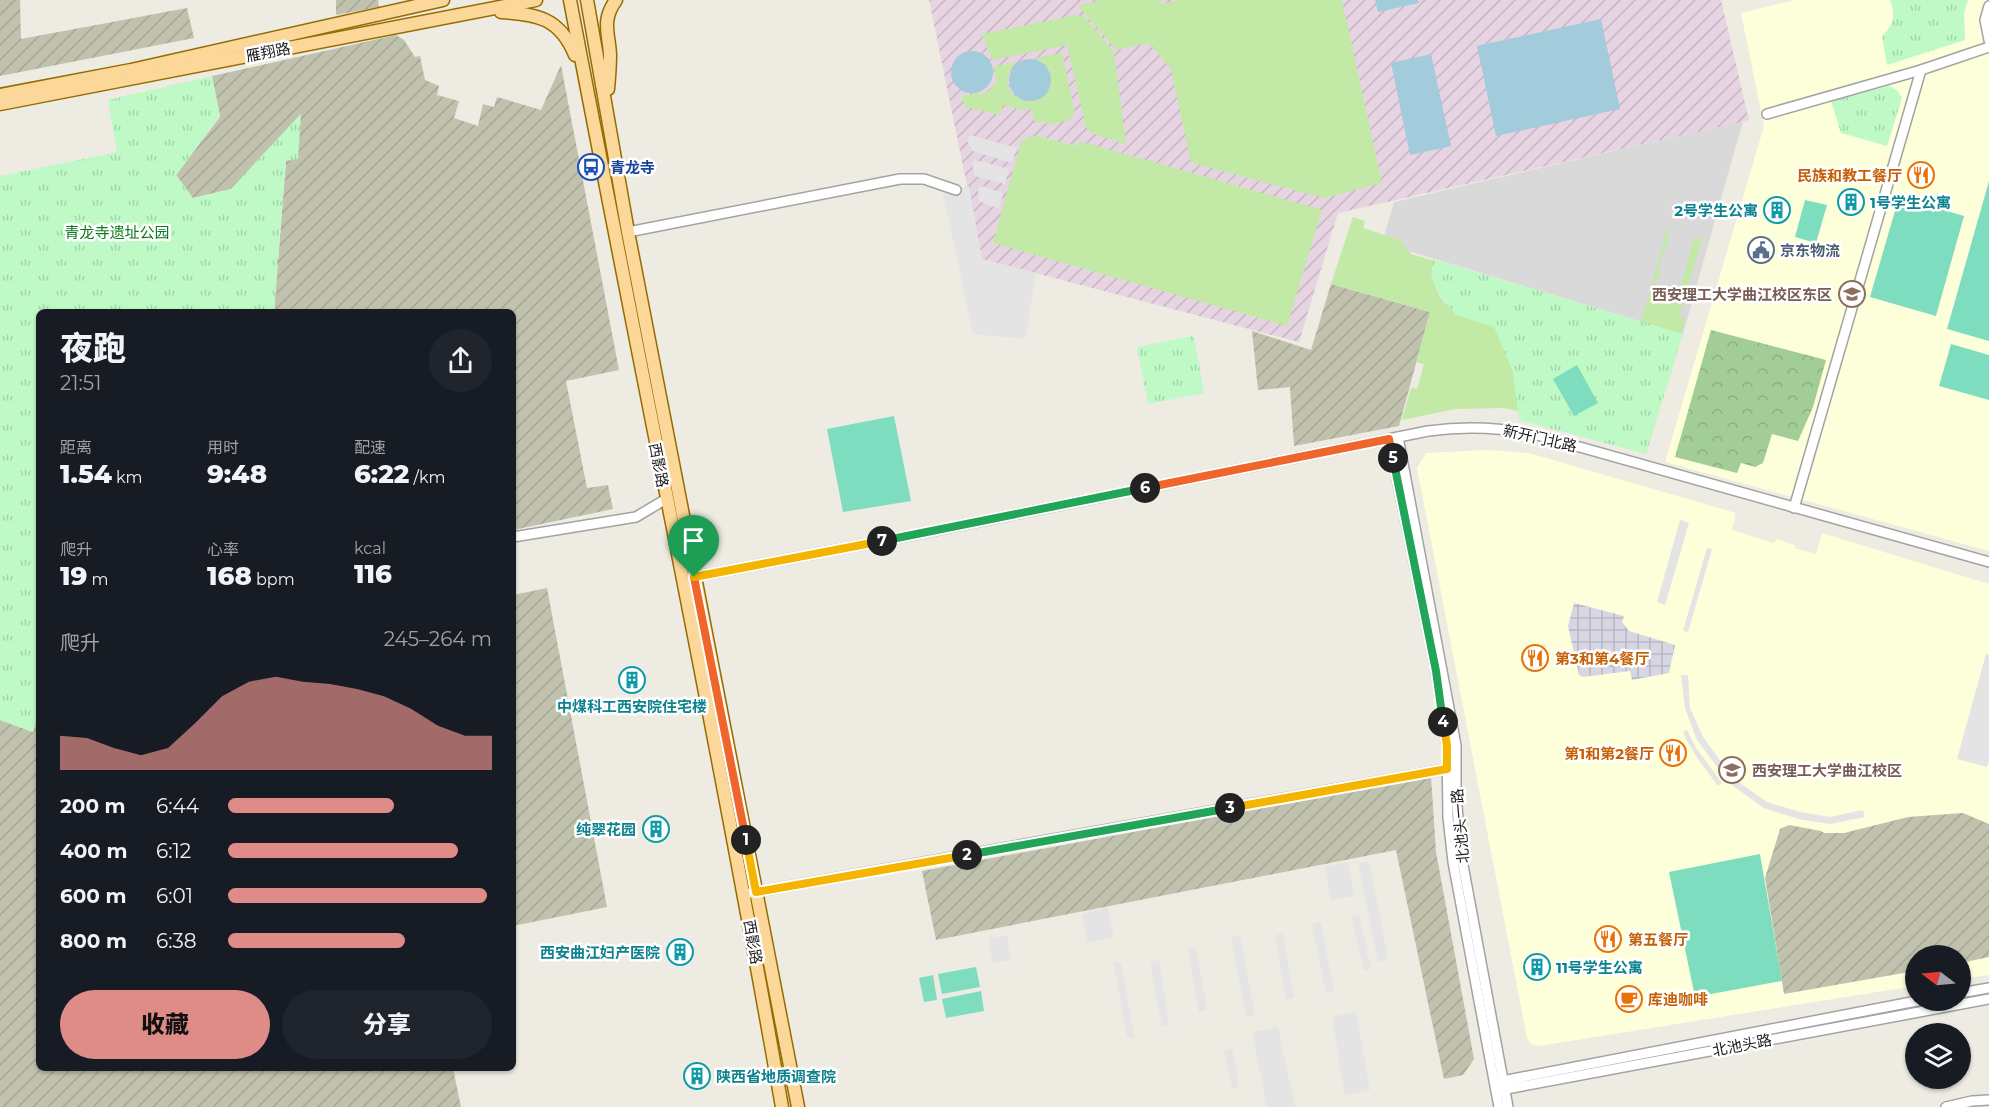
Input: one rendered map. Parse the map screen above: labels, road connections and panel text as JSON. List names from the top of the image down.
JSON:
{
  "streets": {
    "main road": ["雁翔路", "西影路"],
    "street": ["新开门北路", "北池头一路", "北池头路"]
  },
  "crossings": [
    ["新开门北路", "西影路"],
    ["新开门北路", "北池头一路"],
    ["北池头一路", "北池头路"]
  ],
  "parks": ["青龙寺遗址公园"],
  "places": {
    "bus stop": ["青龙寺"],
    "restaurant": [
      "民族和教工餐厅",
      "第3和第4餐厅",
      "第1和第2餐厅",
      "第五餐厅"
    ],
    "building": [
      "1号学生公寓",
      "2号学生公寓",
      "中煤科工西安院住宅楼",
      "纯翠花园",
      "西安曲江妇产医院",
      "11号学生公寓",
      "陕西省地质调查院"
    ],
    "public building": ["京东物流"],
    "school or university": ["西安理工大学曲江校区东区", "西安理工大学曲江校区"],
    "cafe": ["库迪咖啡"]
  },
  "north": "left",
  "page": {
    "heading": ["夜跑", "21:51"],
    "stats": [
      ["距离", "1.54 km"],
      ["用时", "9:48"],
      ["配速", "6:22 /km"],
      ["爬升", "19 m"],
      ["心率", "168 bpm"],
      ["kcal", "116"]
    ],
    "pins": [
      "5",
      "6",
      "7",
      "4",
      "3",
      "1",
      "2"
    ],
    "chart": ["爬升", "245–264 m"],
    "list": [
      {
        "name": "200 m",
        "note": "6:44"
      },
      {
        "name": "400 m",
        "note": "6:12"
      },
      {
        "name": "600 m",
        "note": "6:01"
      },
      {
        "name": "800 m",
        "note": "6:38"
      }
    ],
    "buttons": ["收藏", "分享"]
  }
}
